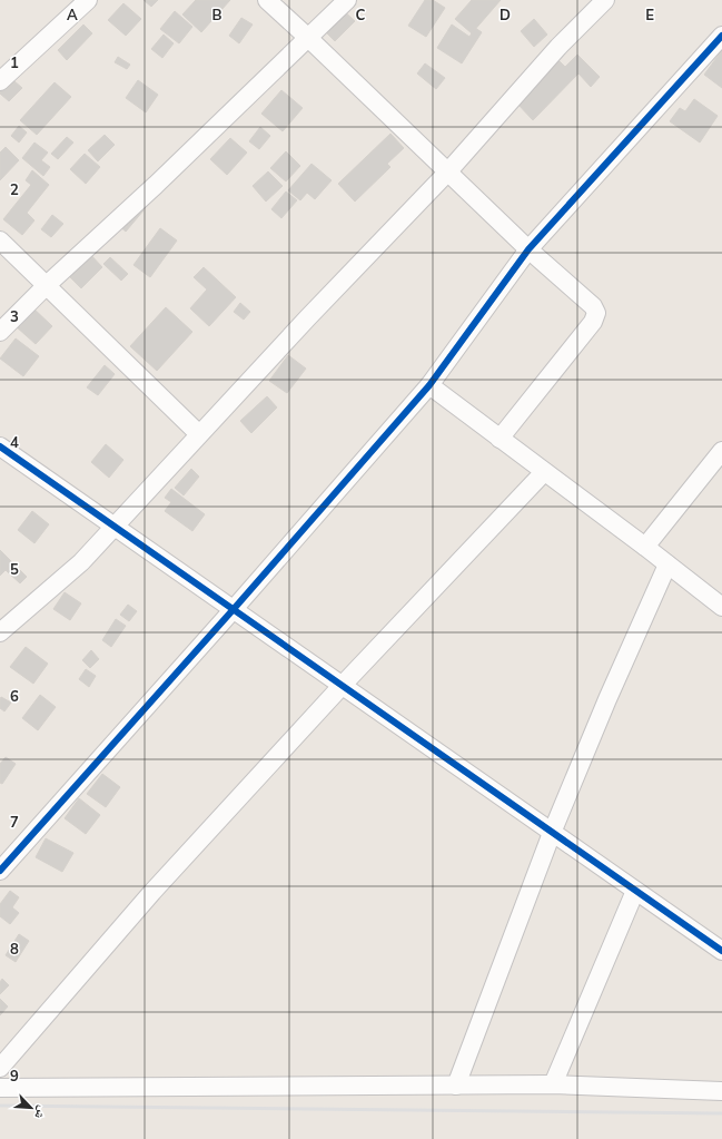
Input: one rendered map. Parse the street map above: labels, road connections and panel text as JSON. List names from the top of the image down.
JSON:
{
  "north": "bottom right",
  "grid": {
    "columns": [
      "A",
      "B",
      "C",
      "D",
      "E"
    ],
    "rows": [
      "1",
      "2",
      "3",
      "4",
      "5",
      "6",
      "7",
      "8",
      "9"
    ]
  }
}
